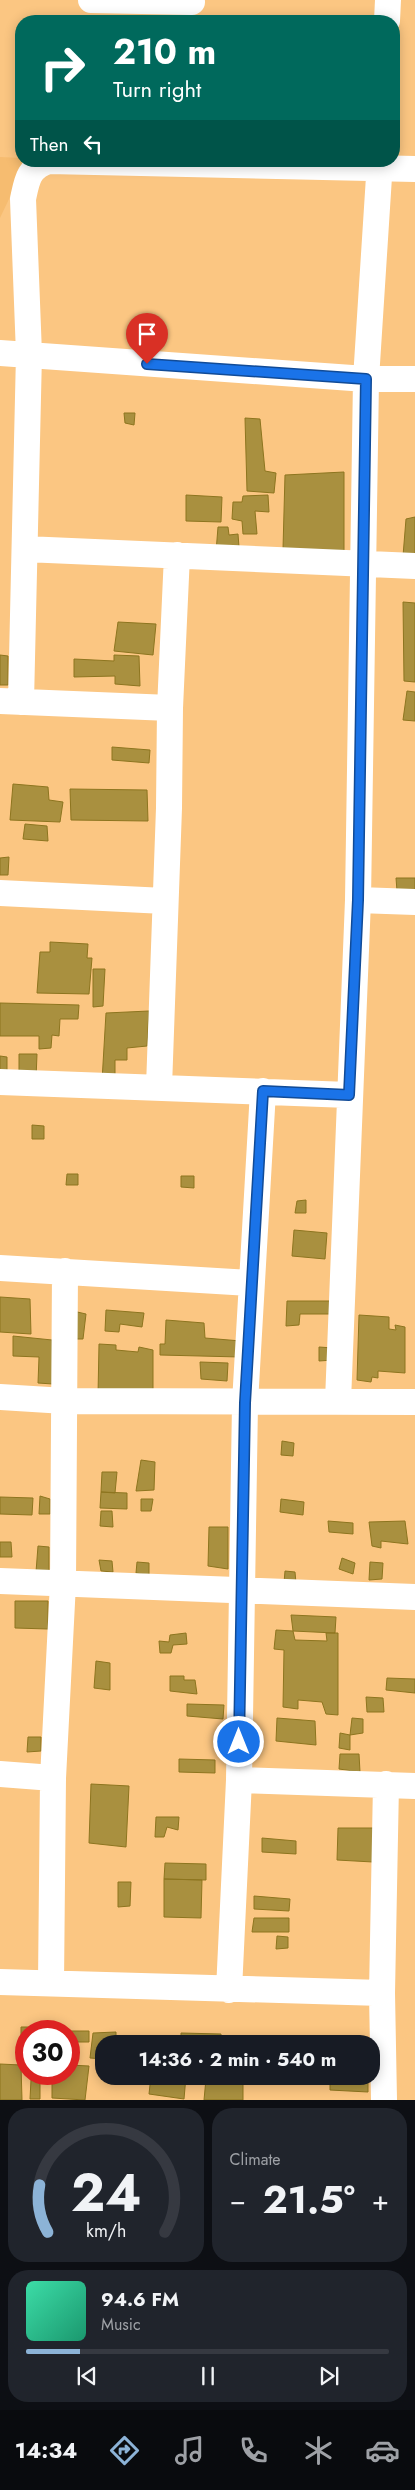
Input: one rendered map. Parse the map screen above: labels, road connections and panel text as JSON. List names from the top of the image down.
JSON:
{
  "page": {
    "turn": ["210 m", "Turn right"],
    "then": "Then",
    "limit": "30",
    "trip": "14:36 · 2 min · 540 m",
    "tile": "Climate",
    "heat": ["−", "21.5°", "+"],
    "song": ["94.6 FM", "Music"],
    "tabs": "14:34",
    "gauge": ["24", "km/h"]
  }
}
